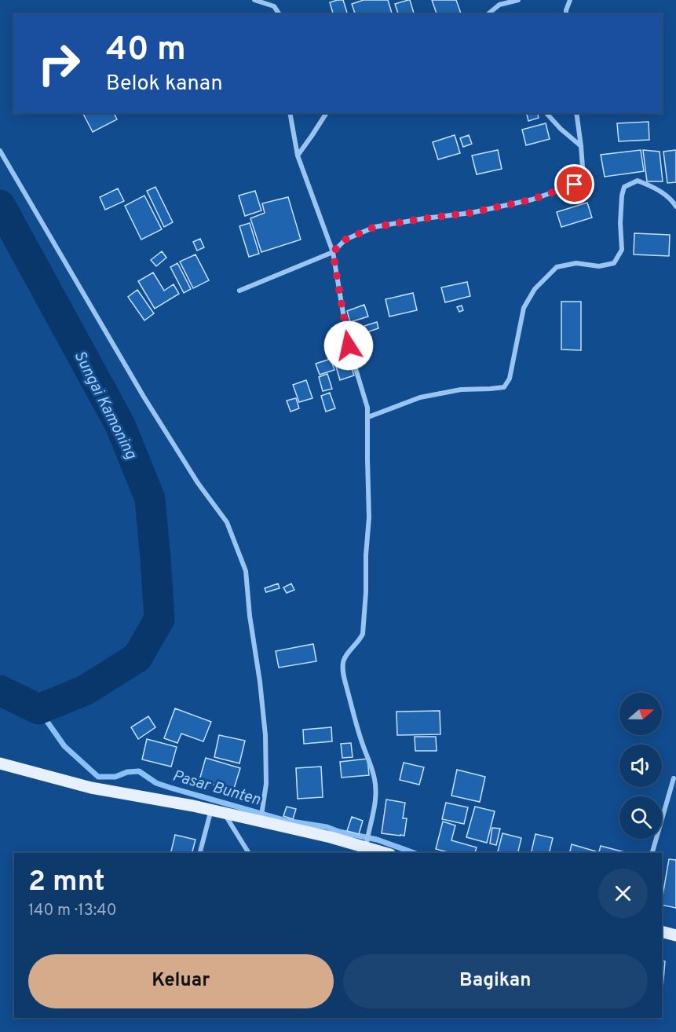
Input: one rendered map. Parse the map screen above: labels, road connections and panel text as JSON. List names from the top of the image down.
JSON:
{
  "water": ["Sungai Kamoning", "Pasar Bunten"],
  "north": "right",
  "page": {
    "turn": ["40 m", "Belok kanan"],
    "heading": ["2 mnt", "140 m · 13:40"],
    "buttons": ["Keluar", "Bagikan"]
  }
}
